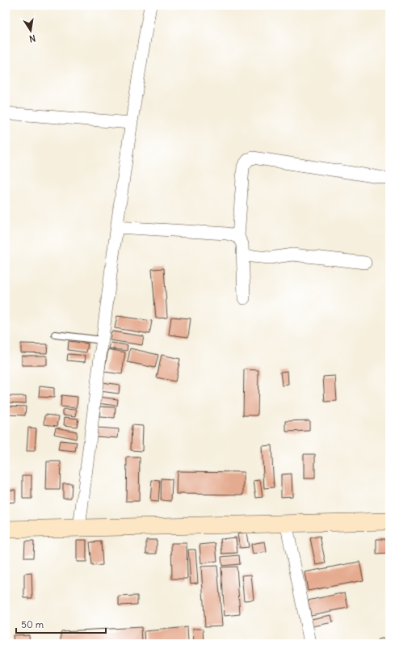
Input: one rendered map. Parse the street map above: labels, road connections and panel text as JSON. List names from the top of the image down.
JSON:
{
  "scale_bar": "50 m",
  "north": "bottom"
}
